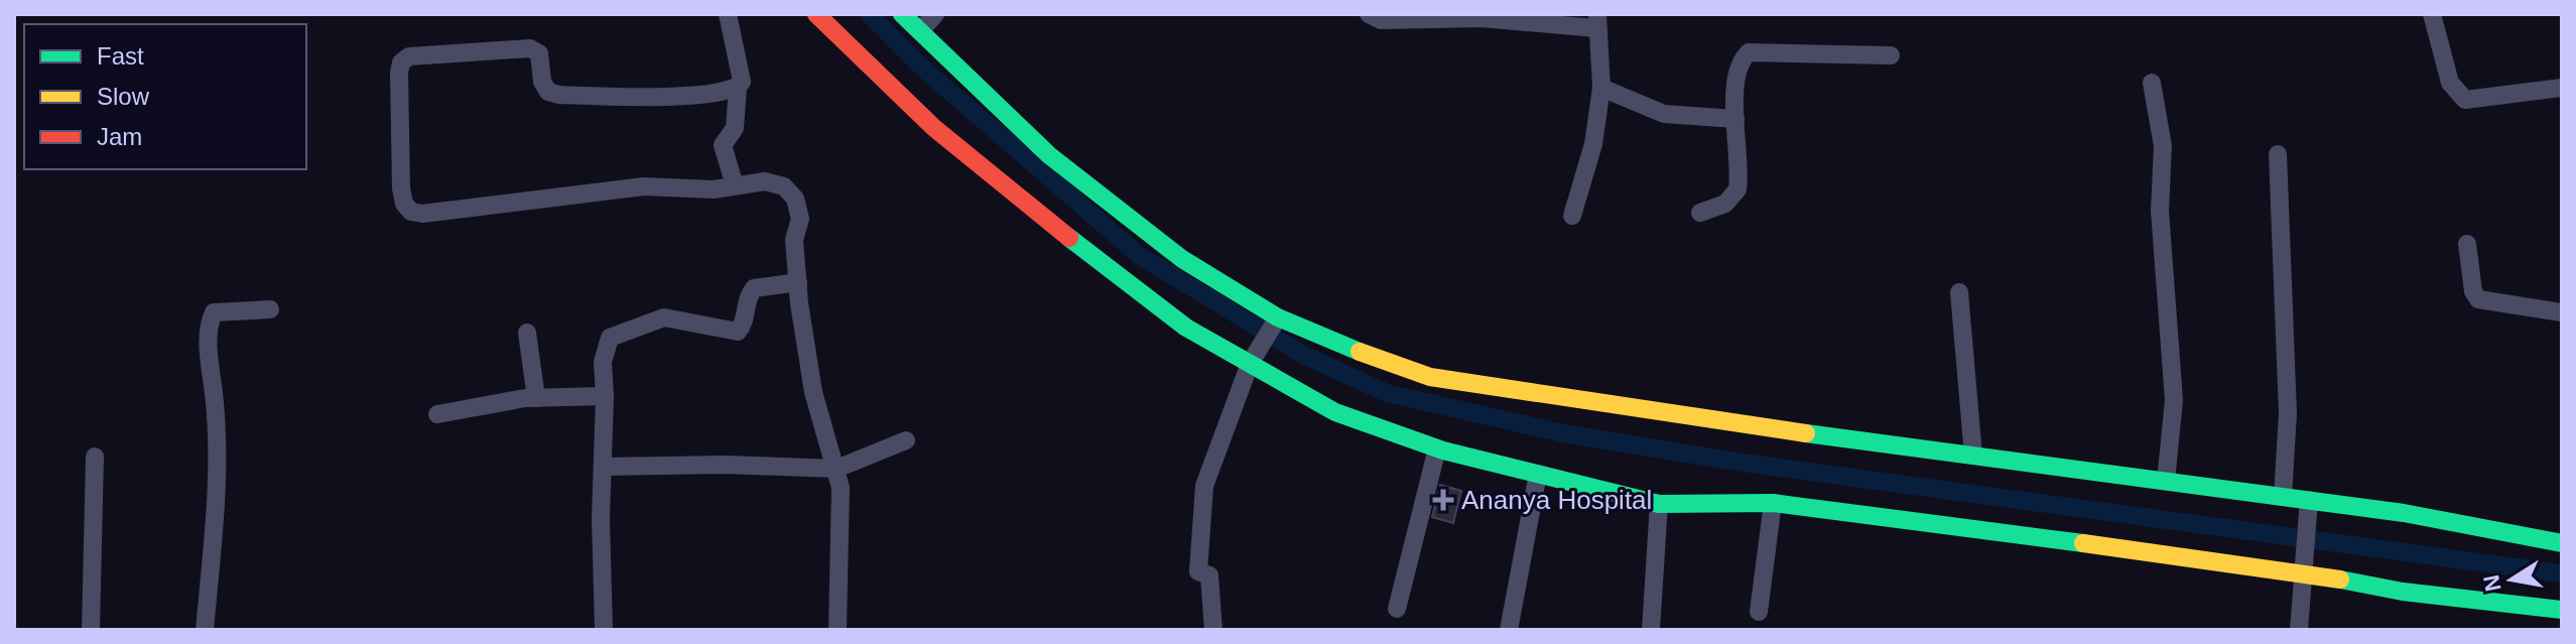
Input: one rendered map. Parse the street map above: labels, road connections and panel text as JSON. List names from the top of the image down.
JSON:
{
  "places": {
    "health": ["Ananya Hospital"]
  },
  "legend": ["Fast", "Slow", "Jam"],
  "north": "left"
}
